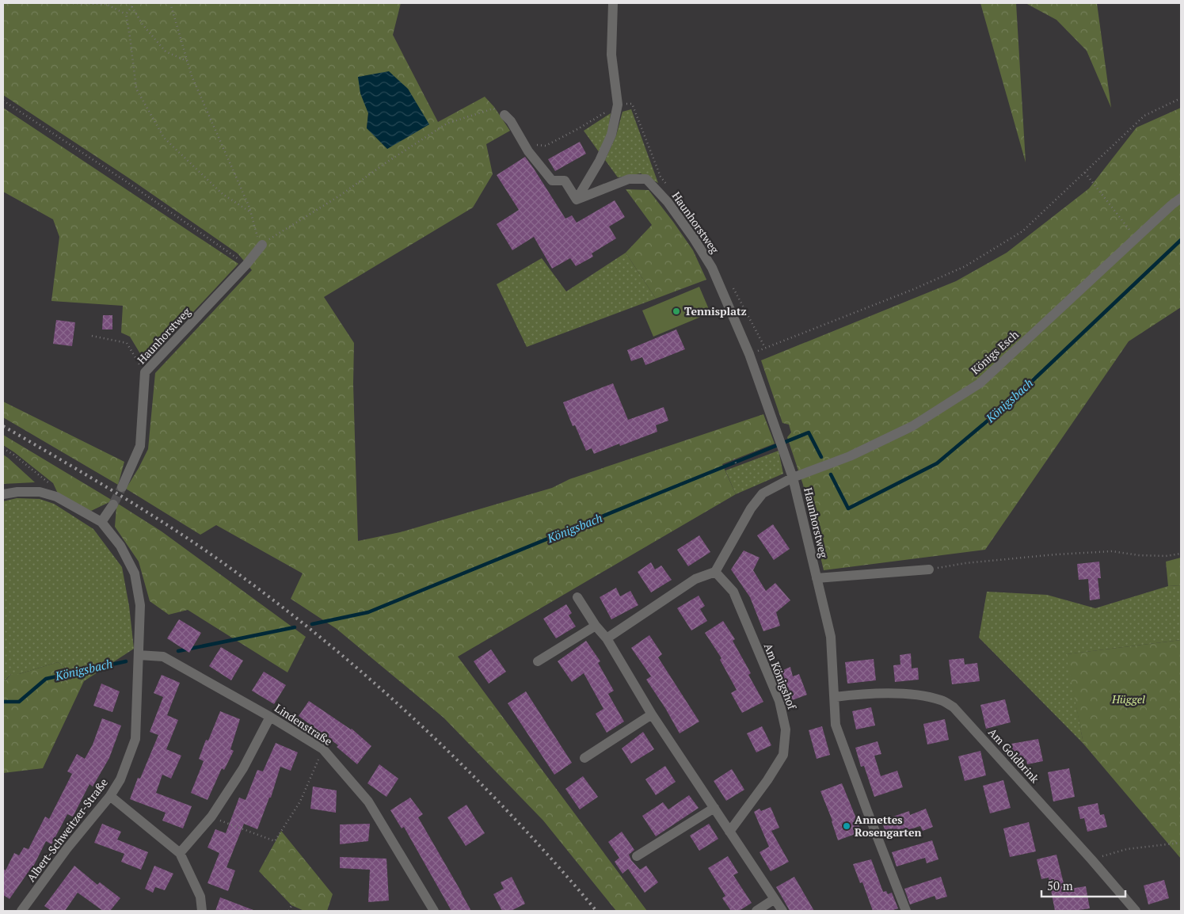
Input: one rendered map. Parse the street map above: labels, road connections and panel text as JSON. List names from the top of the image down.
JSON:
{
  "streets": {
    "street": [
      "Haunhorstweg",
      "Königs Esch",
      "Am Königshof",
      "Lindenstraße",
      "Am Goldbrink",
      "Albert-Schweitzer-Straße"
    ]
  },
  "crossings": [
    ["Haunhorstweg", "Königs Esch"],
    ["Haunhorstweg", "Am Goldbrink"],
    ["Lindenstraße", "Albert-Schweitzer-Straße"]
  ],
  "water": ["Königsbach"],
  "parks": ["Hüggel"],
  "places": ["Tennisplatz", "Annettes Rosengarten"],
  "scale_bar": "50 m"
}
